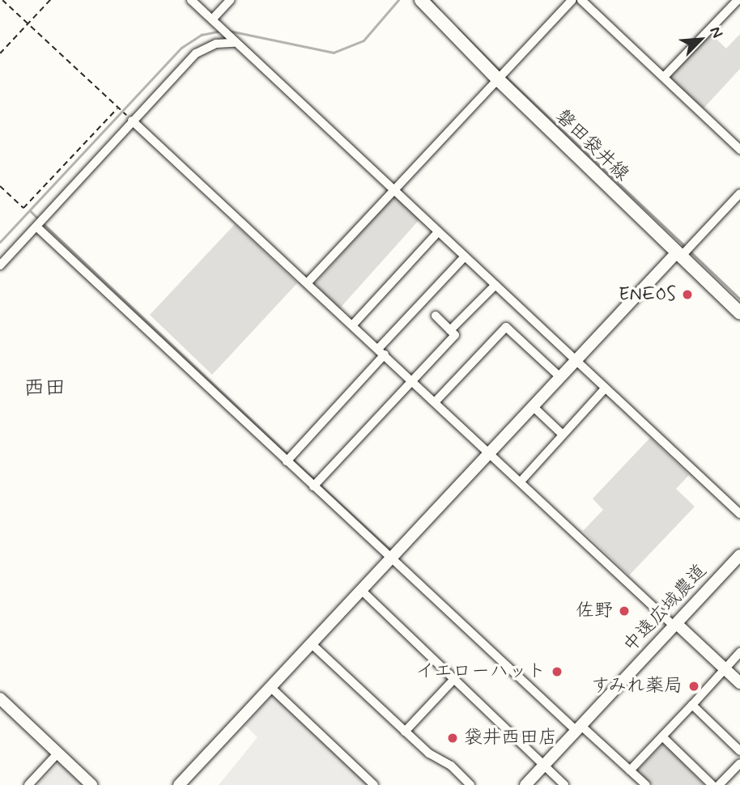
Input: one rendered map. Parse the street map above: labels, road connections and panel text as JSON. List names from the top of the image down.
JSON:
{
  "streets": {
    "main road": ["磐田袋井線"],
    "street": ["中遠広域農道"]
  },
  "districts": ["西田"],
  "places": [
    "ENEOS",
    "佐野",
    "イエローハット",
    "すみれ薬局",
    "袋井西田店"
  ],
  "north": "top right"
}
